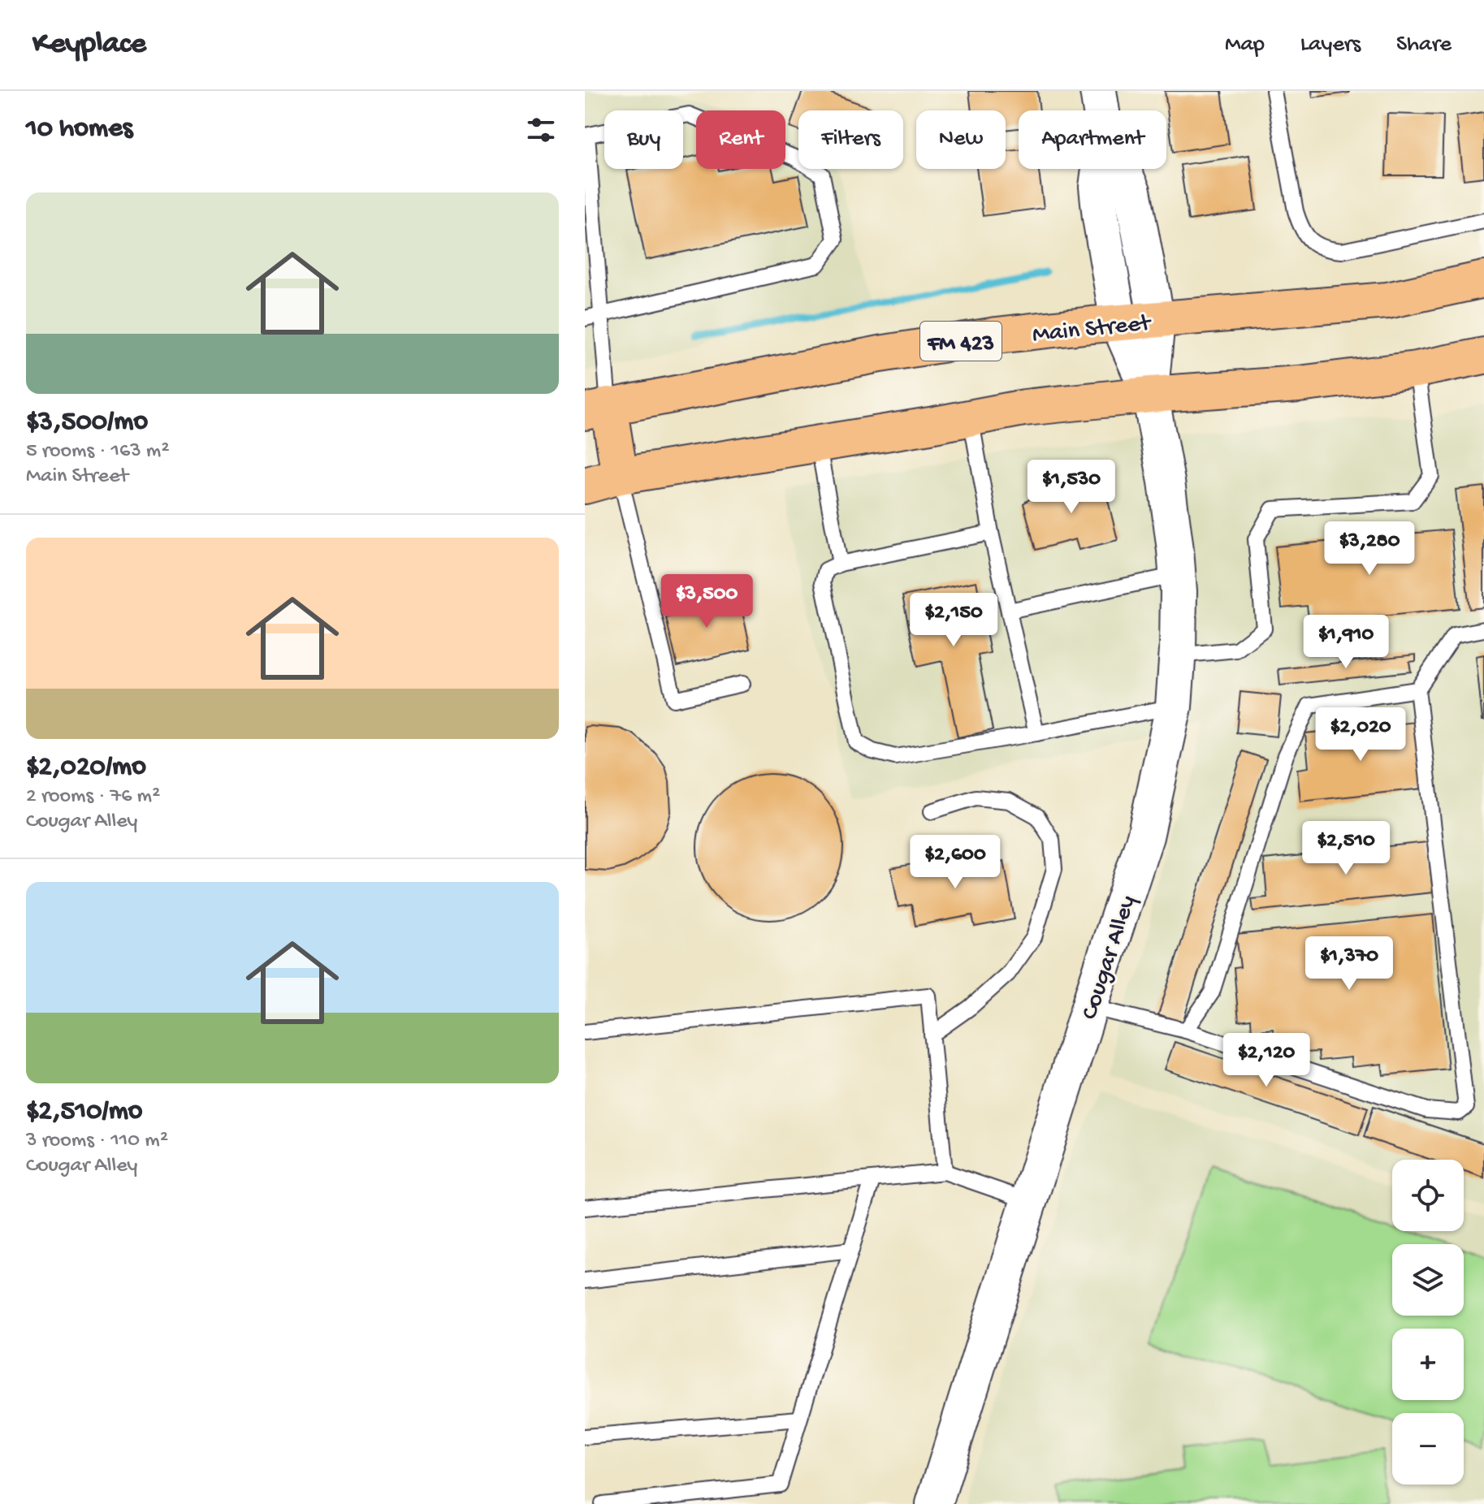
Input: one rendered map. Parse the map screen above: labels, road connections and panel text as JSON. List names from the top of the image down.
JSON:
{
  "streets": {
    "main road": ["Main Street", "FM 423"],
    "street": ["Cougar Alley"]
  },
  "page": {
    "header": "Keyplace",
    "nav": ["Map", "Layers", "Share"],
    "heading": "10 homes",
    "chip": [
      "Buy",
      "Rent",
      "Filters",
      "New",
      "Apartment"
    ],
    "list": [
      {
        "name": "$3,500/mo",
        "note": "5 rooms · 163 m² · Main Street"
      },
      {
        "name": "$2,020/mo",
        "note": "2 rooms · 76 m² · Cougar Alley"
      },
      {
        "name": "$2,510/mo",
        "note": "3 rooms · 110 m² · Cougar Alley"
      }
    ],
    "price": [
      "$1,530",
      "$3,280",
      "$3,500",
      "$2,150",
      "$1,910",
      "$2,020",
      "$2,510",
      "$2,600",
      "$1,370",
      "$2,120"
    ],
    "map_buttons": ["+", "−"]
  }
}
